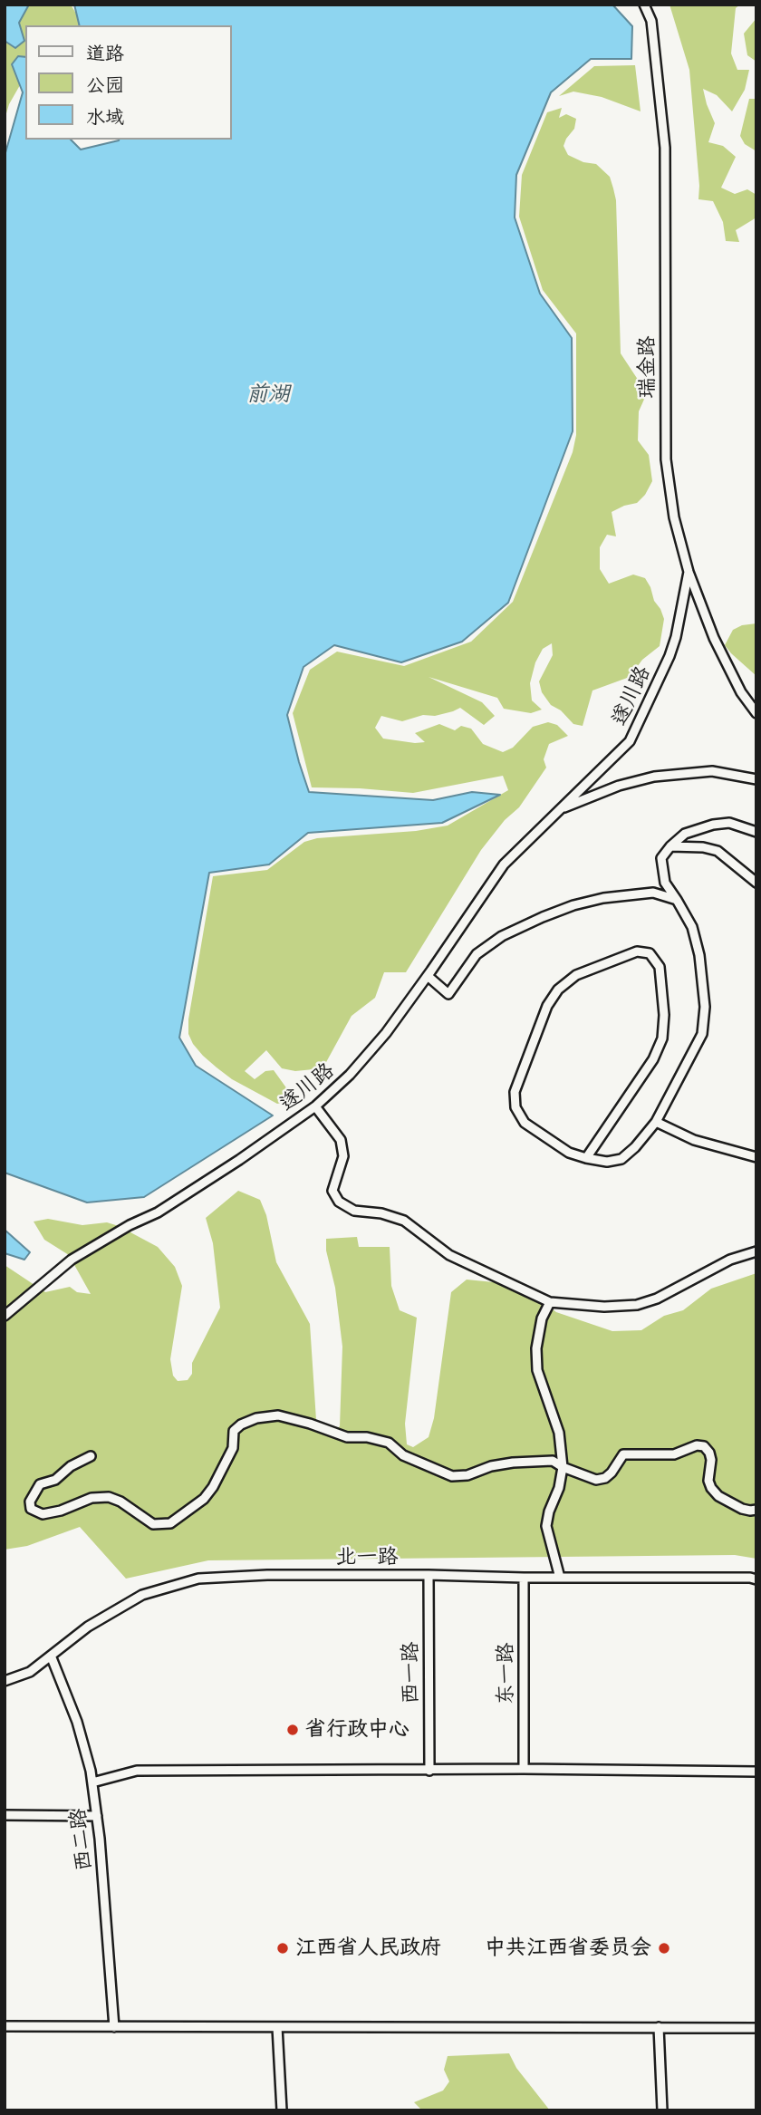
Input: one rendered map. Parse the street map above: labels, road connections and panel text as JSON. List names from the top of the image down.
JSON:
{
  "streets": {
    "street": [
      "瑞金路",
      "遂川路",
      "北一路",
      "西一路",
      "东一路",
      "西二路"
    ]
  },
  "crossings": [
    ["瑞金路", "遂川路"],
    ["北一路", "西一路"],
    ["北一路", "东一路"],
    ["北一路", "西二路"]
  ],
  "water": ["前湖"],
  "places": ["省行政中心", "江西省人民政府", "中共江西省委员会"],
  "legend": ["道路", "公园", "水域"]
}
